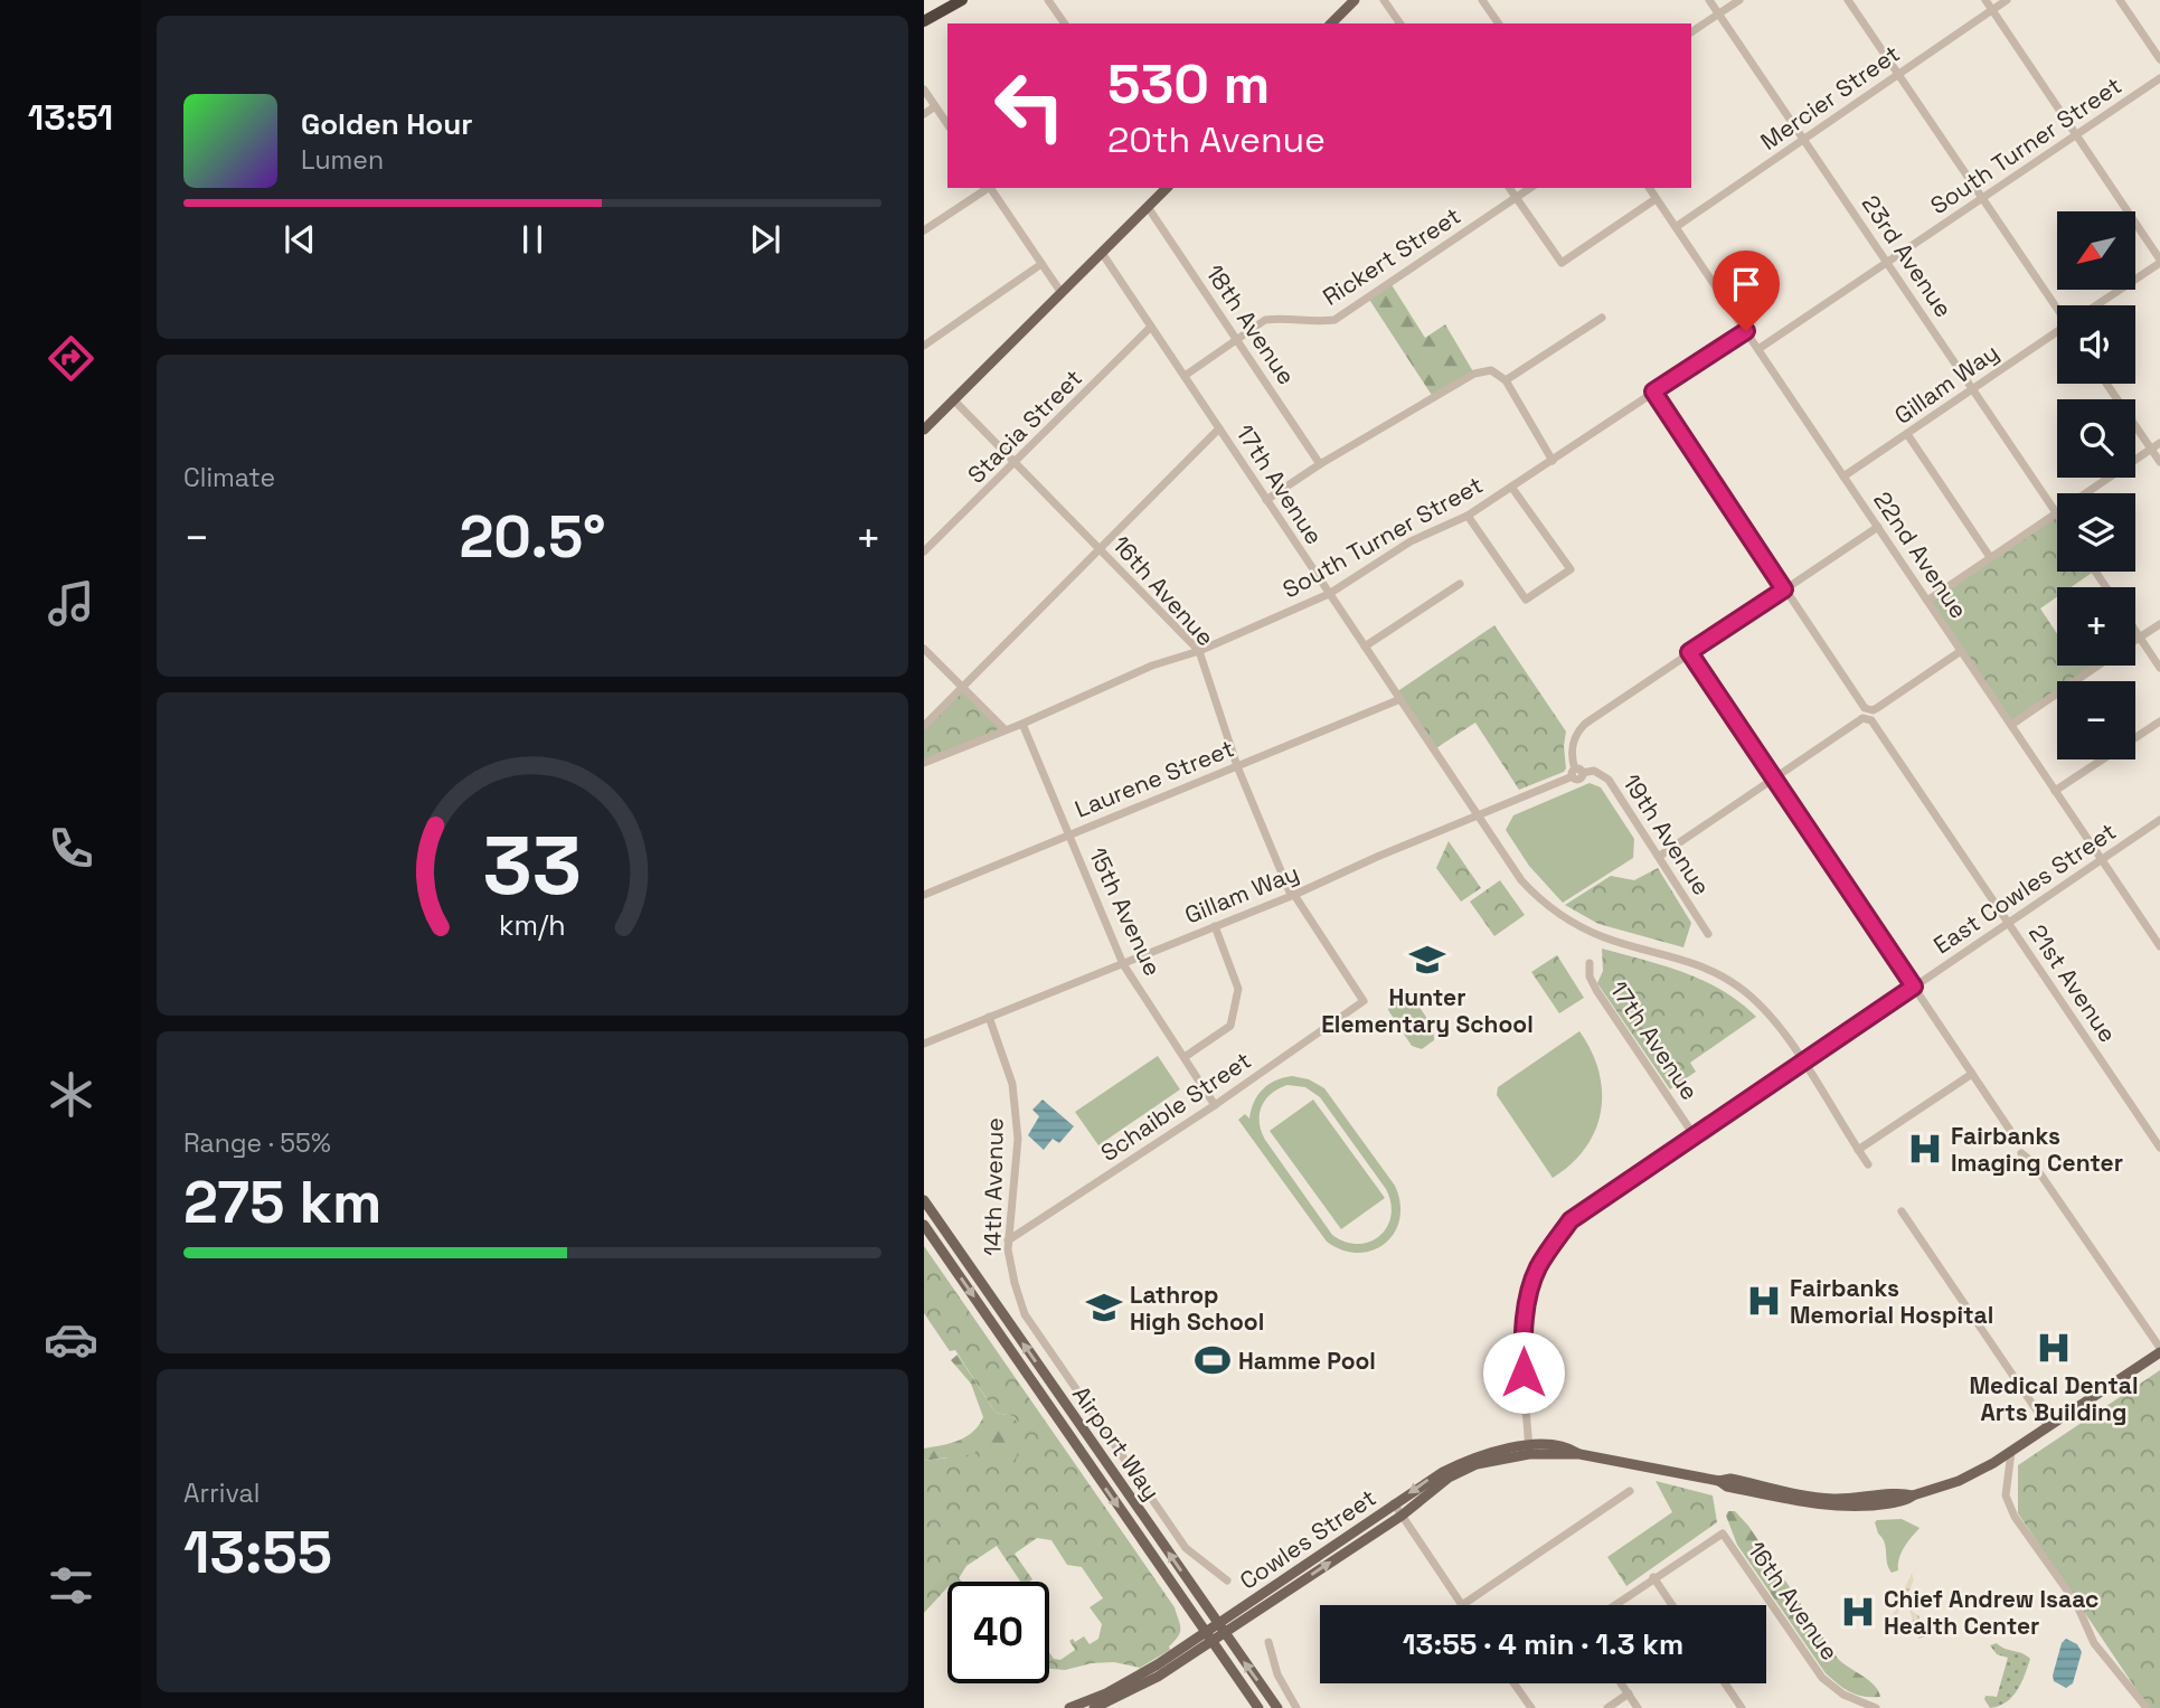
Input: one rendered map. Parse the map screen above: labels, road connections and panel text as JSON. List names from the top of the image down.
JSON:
{
  "streets": {
    "main road": ["Airport Way", "Cowles Street"],
    "street": [
      "Mercier Street",
      "South Turner Street",
      "Rickert Street",
      "23rd Avenue",
      "18th Avenue",
      "Gillam Way",
      "Stacia Street",
      "17th Avenue",
      "22nd Avenue",
      "16th Avenue",
      "Laurene Street",
      "19th Avenue",
      "East Cowles Street",
      "15th Avenue",
      "21st Avenue",
      "Schaible Street",
      "14th Avenue"
    ]
  },
  "crossings": [
    ["Mercier Street", "23rd Avenue"],
    ["Mercier Street", "22nd Avenue"],
    ["South Turner Street", "23rd Avenue"],
    ["South Turner Street", "17th Avenue"],
    ["South Turner Street", "22nd Avenue"],
    ["South Turner Street", "16th Avenue"],
    ["South Turner Street", "15th Avenue"],
    ["Rickert Street", "18th Avenue"],
    ["Rickert Street", "17th Avenue"],
    ["23rd Avenue", "Gillam Way"],
    ["Gillam Way", "17th Avenue"],
    ["Gillam Way", "22nd Avenue"],
    ["Gillam Way", "16th Avenue"],
    ["Gillam Way", "19th Avenue"],
    ["Gillam Way", "15th Avenue"],
    ["Gillam Way", "14th Avenue"],
    ["Stacia Street", "17th Avenue"],
    ["Stacia Street", "16th Avenue"],
    ["17th Avenue", "Laurene Street"],
    ["17th Avenue", "East Cowles Street"],
    ["22nd Avenue", "East Cowles Street"],
    ["16th Avenue", "Laurene Street"],
    ["16th Avenue", "Schaible Street"],
    ["Laurene Street", "15th Avenue"],
    ["East Cowles Street", "21st Avenue"],
    ["East Cowles Street", "Cowles Street"],
    ["15th Avenue", "Schaible Street"],
    ["Schaible Street", "14th Avenue"],
    ["Airport Way", "Cowles Street"]
  ],
  "places": {
    "school or university": ["Hunter Elementary School", "Lathrop High School"],
    "hospital": [
      "Fairbanks Imaging Center",
      "Fairbanks Memorial Hospital",
      "Medical Dental Arts Building",
      "Chief Andrew Isaac Health Center"
    ],
    "sports": ["Hamme Pool"]
  },
  "north": "bottom left",
  "page": {
    "tabs": "13:51",
    "turn": ["530 m", "20th Avenue"],
    "song": ["Golden Hour", "Lumen"],
    "map_buttons": ["+", "−"],
    "tile": [
      "Climate",
      ["Range · 55%", "275 km"],
      ["Arrival", "13:55"]
    ],
    "heat": ["−", "20.5°", "+"],
    "limit": "40",
    "trip": "13:55 · 4 min · 1.3 km",
    "gauge": ["33", "km/h"]
  }
}
